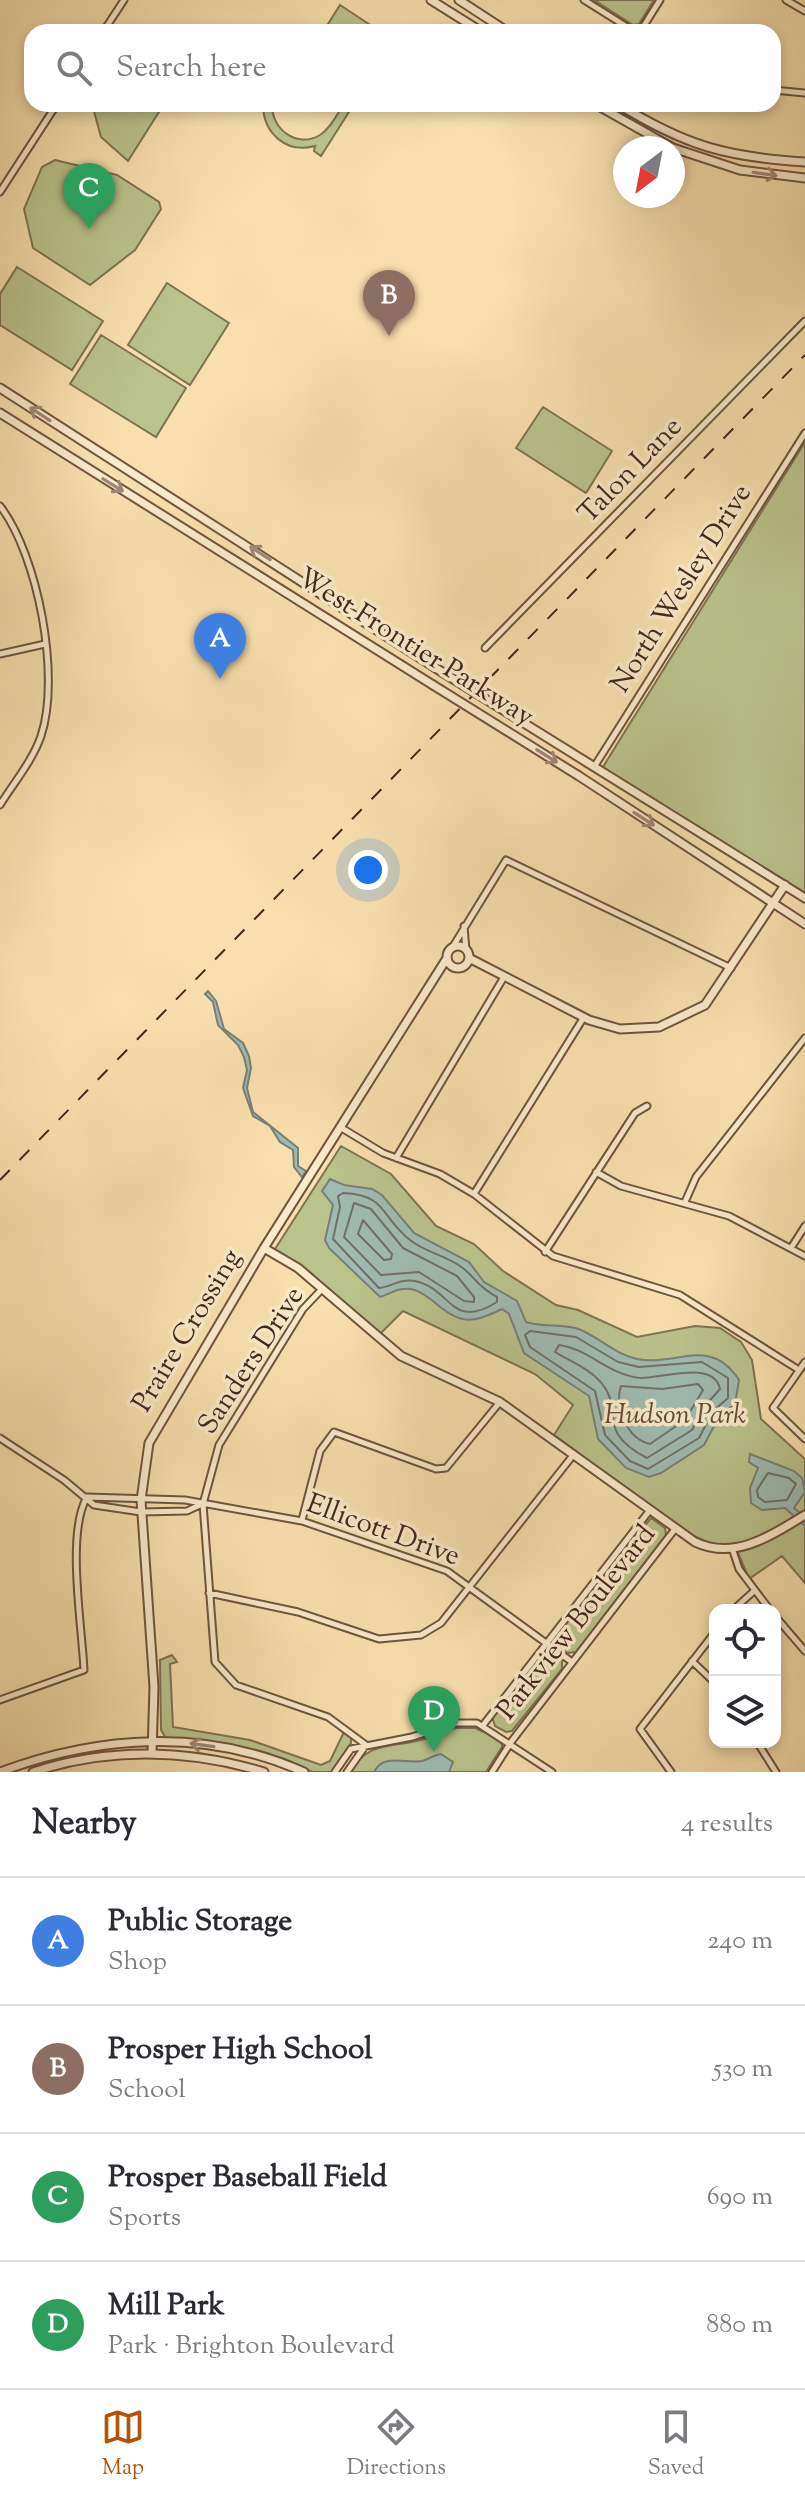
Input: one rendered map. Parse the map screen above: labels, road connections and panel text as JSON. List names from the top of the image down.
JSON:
{
  "streets": {
    "street": [
      "Talon Lane",
      "North Wesley Drive",
      "West Frontier Parkway",
      "Praire Crossing",
      "Sanders Drive",
      "Ellicott Drive",
      "Parkview Boulevard"
    ]
  },
  "crossings": [
    ["North Wesley Drive", "West Frontier Parkway"],
    ["Praire Crossing", "Ellicott Drive"],
    ["Sanders Drive", "Ellicott Drive"],
    ["Ellicott Drive", "Parkview Boulevard"]
  ],
  "parks": ["Hudson Park"],
  "north": "bottom left",
  "page": {
    "search": "Search here",
    "pins": [
      "C",
      "B",
      "A",
      "D"
    ],
    "heading": ["Nearby", "4 results"],
    "list": [
      {
        "mark": "A",
        "name": "Public Storage",
        "note": "Shop",
        "value": "240 m"
      },
      {
        "mark": "B",
        "name": "Prosper High School",
        "note": "School",
        "value": "530 m"
      },
      {
        "mark": "C",
        "name": "Prosper Baseball Field",
        "note": "Sports",
        "value": "690 m"
      },
      {
        "mark": "D",
        "name": "Mill Park",
        "note": "Park · Brighton Boulevard",
        "value": "880 m"
      }
    ],
    "nav": ["Map", "Directions", "Saved"]
  }
}
